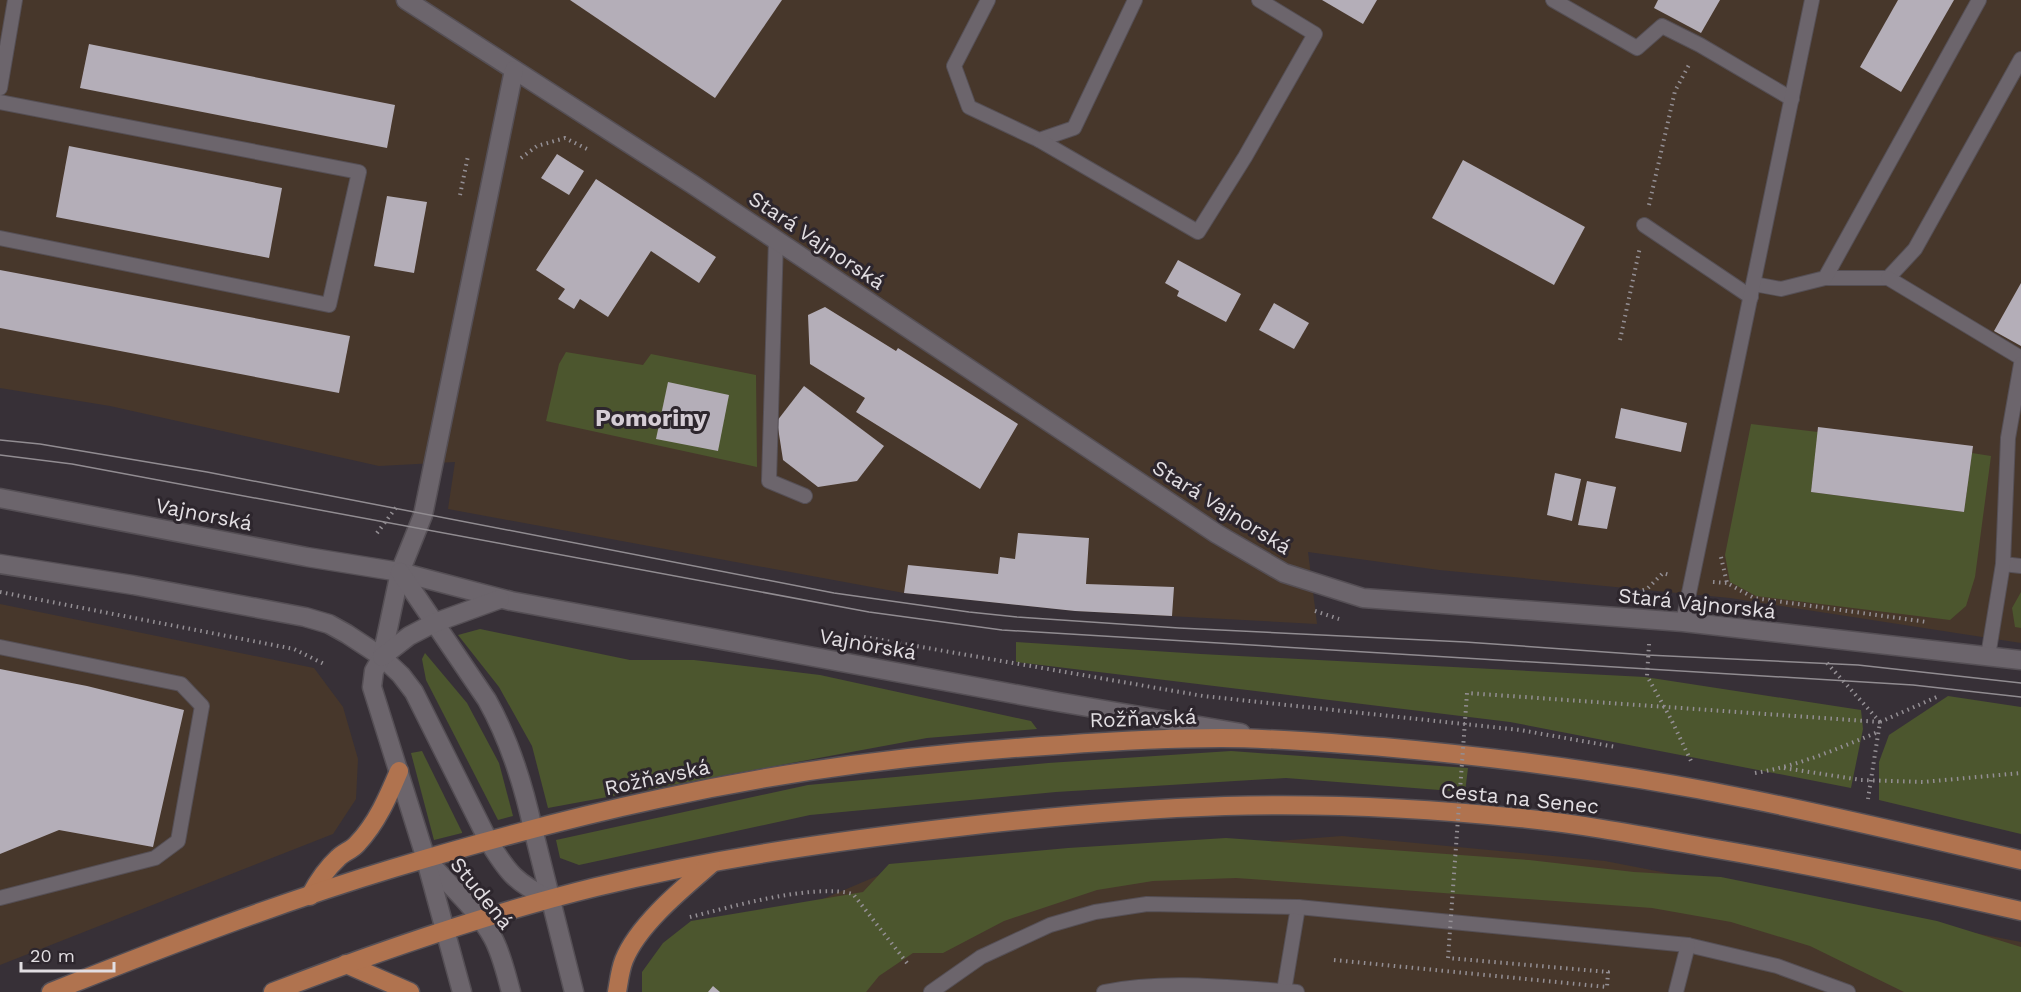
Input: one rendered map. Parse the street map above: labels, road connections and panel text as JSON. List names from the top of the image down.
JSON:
{
  "streets": {
    "main road": ["Rožňavská", "Cesta na Senec"],
    "street": ["Stará Vajnorská", "Vajnorská", "Studená"]
  },
  "crossings": [
    ["Vajnorská", "Rožňavská"],
    ["Vajnorská", "Cesta na Senec"],
    ["Rožňavská", "Cesta na Senec"],
    ["Rožňavská", "Studená"]
  ],
  "districts": ["Pomoriny"],
  "scale_bar": "20 m"
}
